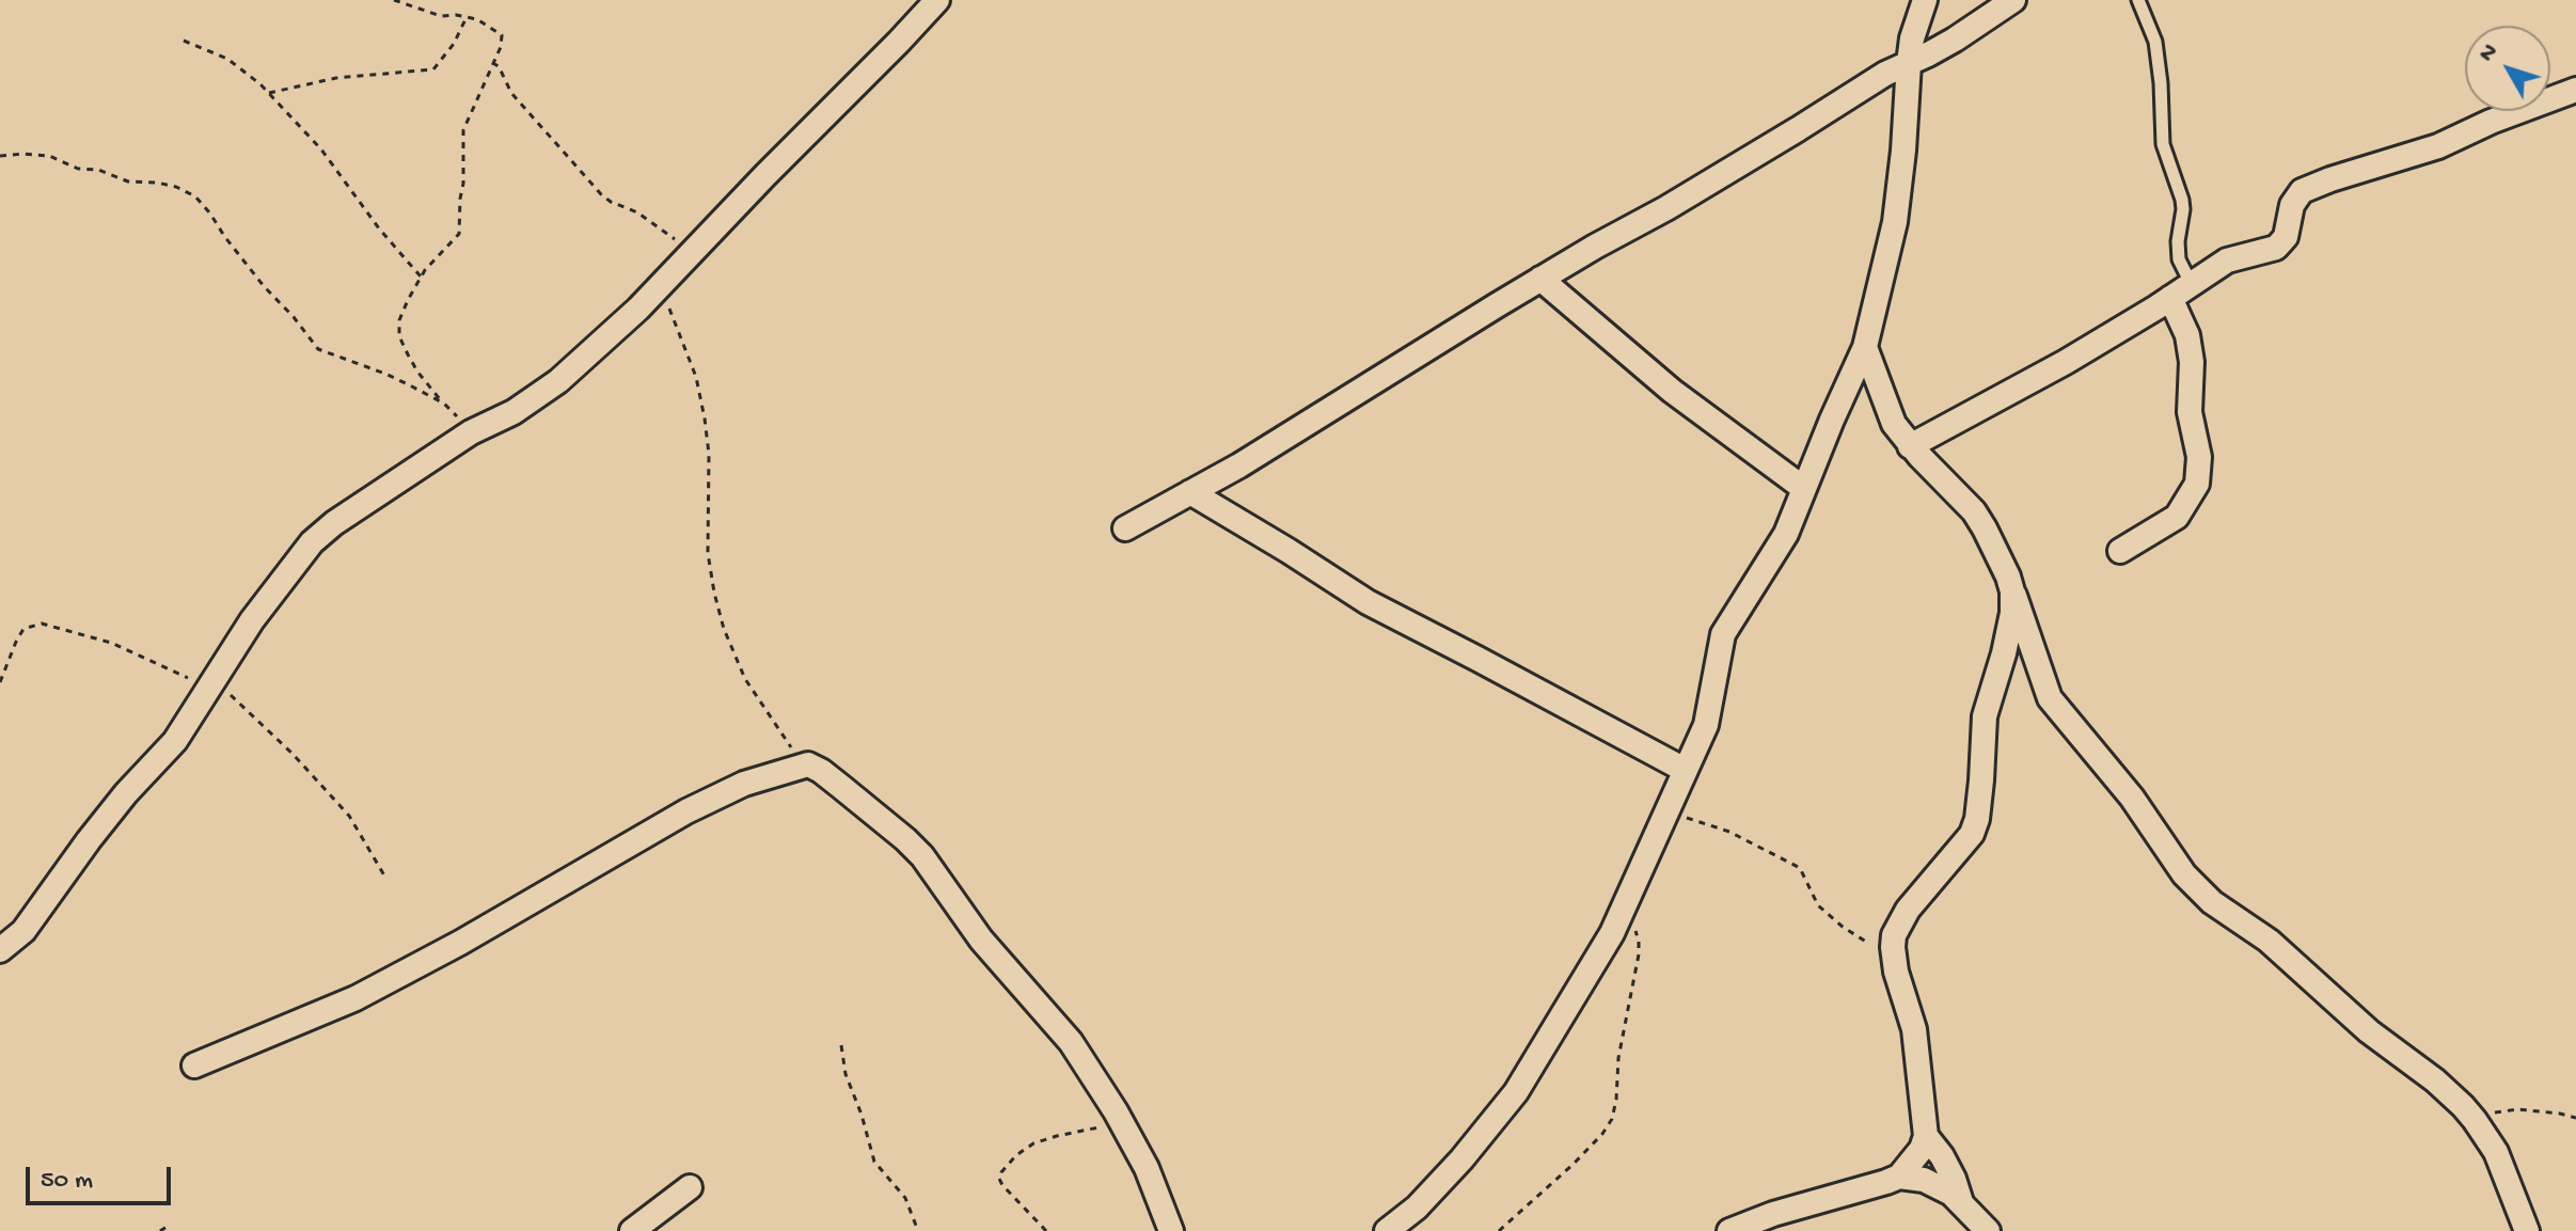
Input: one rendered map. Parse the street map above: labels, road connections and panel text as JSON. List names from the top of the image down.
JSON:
{
  "scale_bar": "50 m",
  "north": "top left"
}
